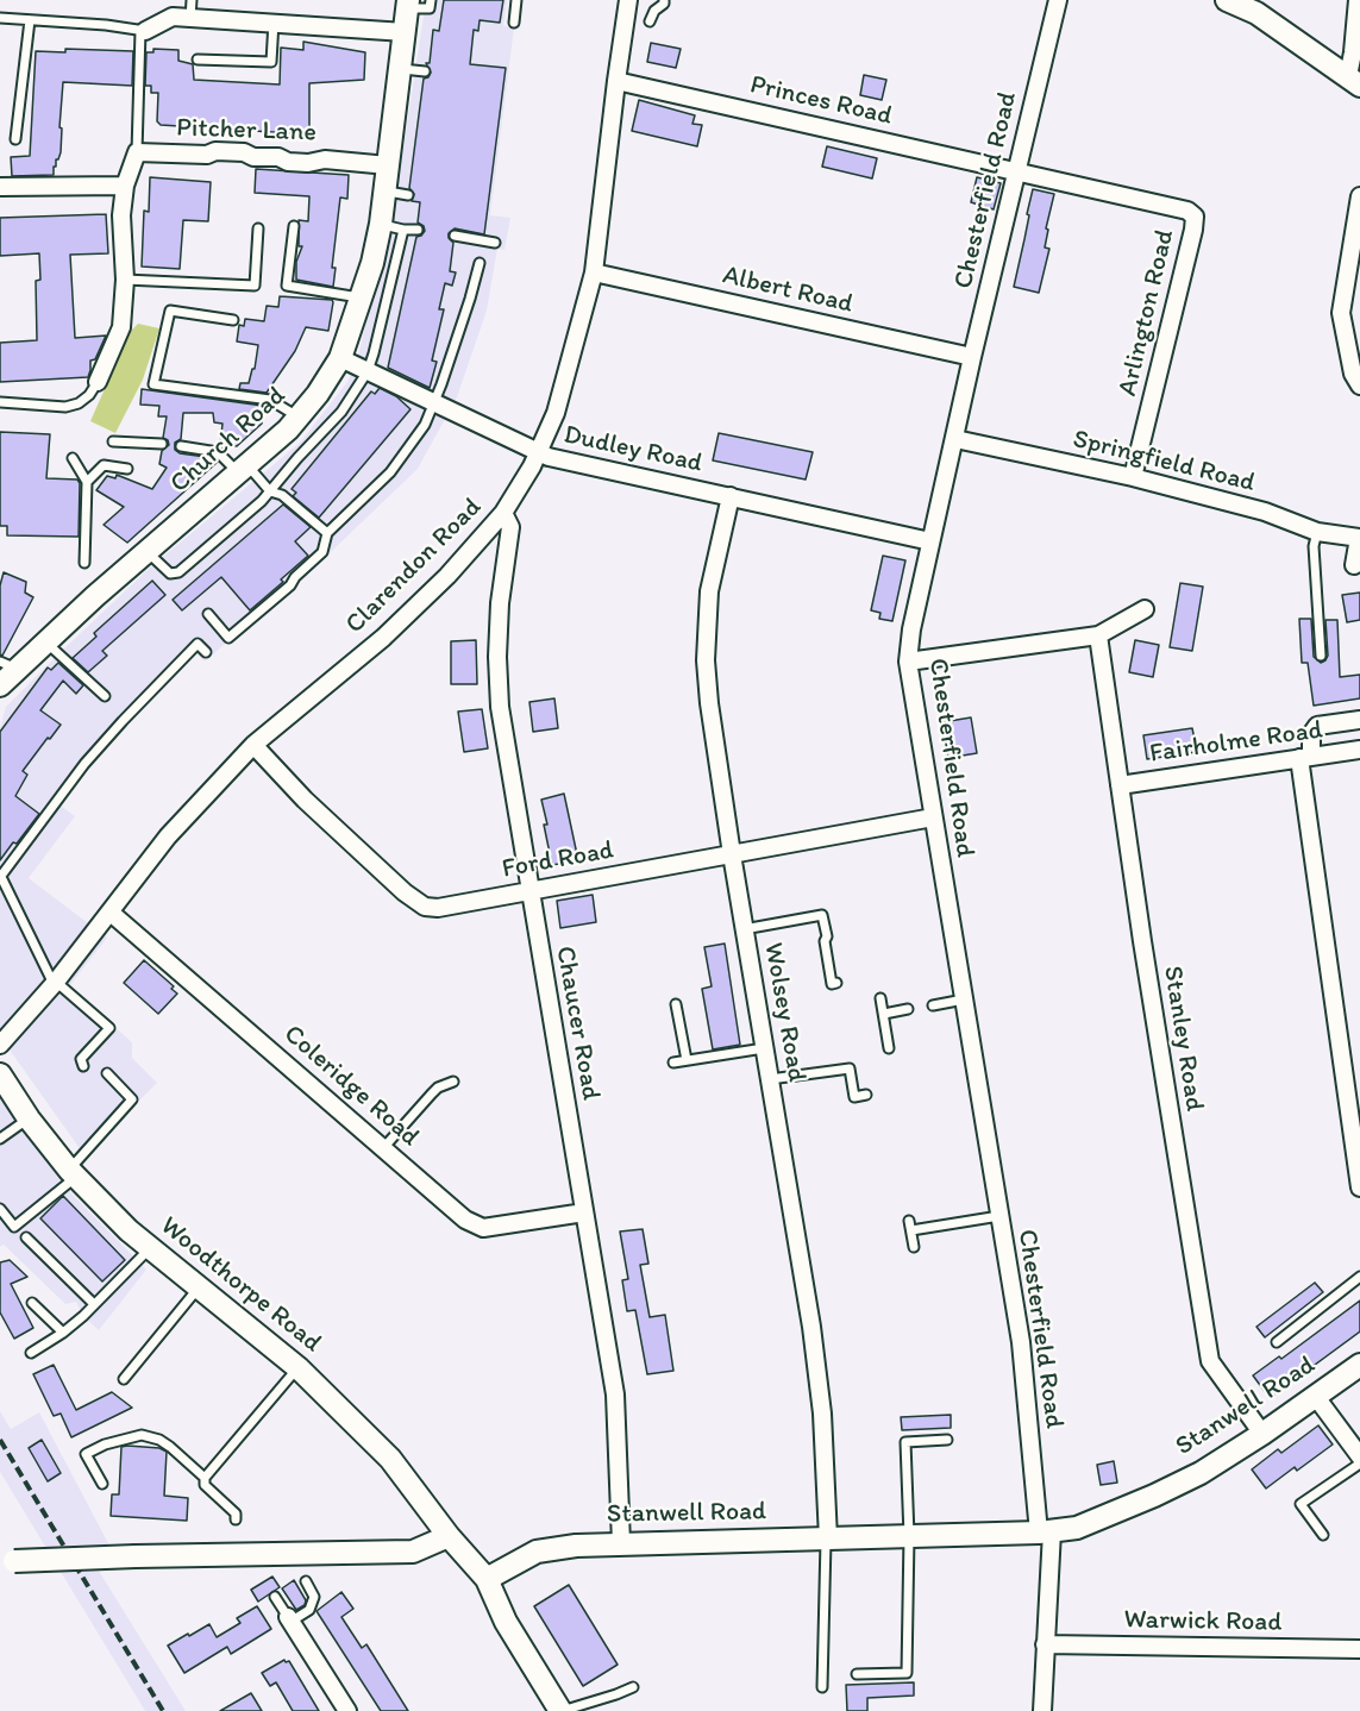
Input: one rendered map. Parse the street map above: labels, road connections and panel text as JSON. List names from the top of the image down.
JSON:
{
  "streets": {
    "street": [
      "Princes Road",
      "Pitcher Lane",
      "Chesterfield Road",
      "Albert Road",
      "Arlington Road",
      "Church Road",
      "Dudley Road",
      "Springfield Road",
      "Clarendon Road",
      "Fairholme Road",
      "Ford Road",
      "Wolsey Road",
      "Chaucer Road",
      "Stanley Road",
      "Coleridge Road",
      "Woodthorpe Road",
      "Stanwell Road",
      "Warwick Road"
    ]
  },
  "crossings": [
    ["Princes Road", "Chesterfield Road"],
    ["Princes Road", "Arlington Road"],
    ["Princes Road", "Clarendon Road"],
    ["Pitcher Lane", "Church Road"],
    ["Chesterfield Road", "Albert Road"],
    ["Chesterfield Road", "Arlington Road"],
    ["Chesterfield Road", "Dudley Road"],
    ["Chesterfield Road", "Springfield Road"],
    ["Chesterfield Road", "Ford Road"],
    ["Chesterfield Road", "Stanwell Road"],
    ["Chesterfield Road", "Warwick Road"],
    ["Albert Road", "Clarendon Road"],
    ["Arlington Road", "Springfield Road"],
    ["Church Road", "Dudley Road"],
    ["Dudley Road", "Clarendon Road"],
    ["Dudley Road", "Wolsey Road"],
    ["Clarendon Road", "Ford Road"],
    ["Clarendon Road", "Chaucer Road"],
    ["Clarendon Road", "Coleridge Road"],
    ["Fairholme Road", "Stanley Road"],
    ["Ford Road", "Wolsey Road"],
    ["Ford Road", "Chaucer Road"],
    ["Wolsey Road", "Stanwell Road"],
    ["Chaucer Road", "Coleridge Road"],
    ["Chaucer Road", "Stanwell Road"],
    ["Stanley Road", "Stanwell Road"]
  ]
}
